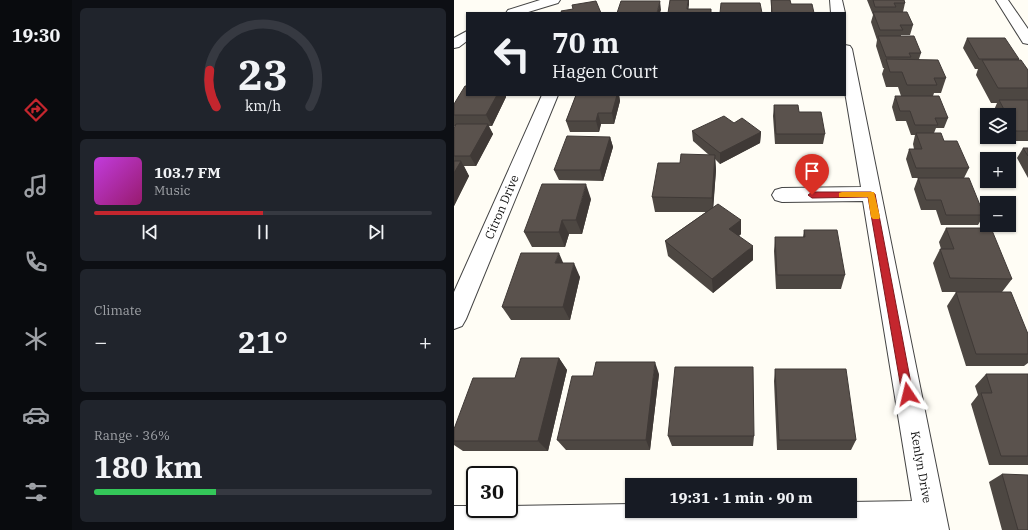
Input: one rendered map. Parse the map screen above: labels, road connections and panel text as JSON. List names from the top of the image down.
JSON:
{
  "streets": {
    "street": ["Citron Drive", "Kenlyn Drive"]
  },
  "page": {
    "tabs": "19:30",
    "turn": ["70 m", "Hagen Court"],
    "map_buttons": ["+", "−"],
    "song": ["103.7 FM", "Music"],
    "tile": [
      "Climate",
      ["Range · 36%", "180 km"]
    ],
    "heat": ["−", "21°", "+"],
    "limit": "30",
    "trip": "19:31 · 1 min · 90 m",
    "gauge": ["23", "km/h"]
  }
}
